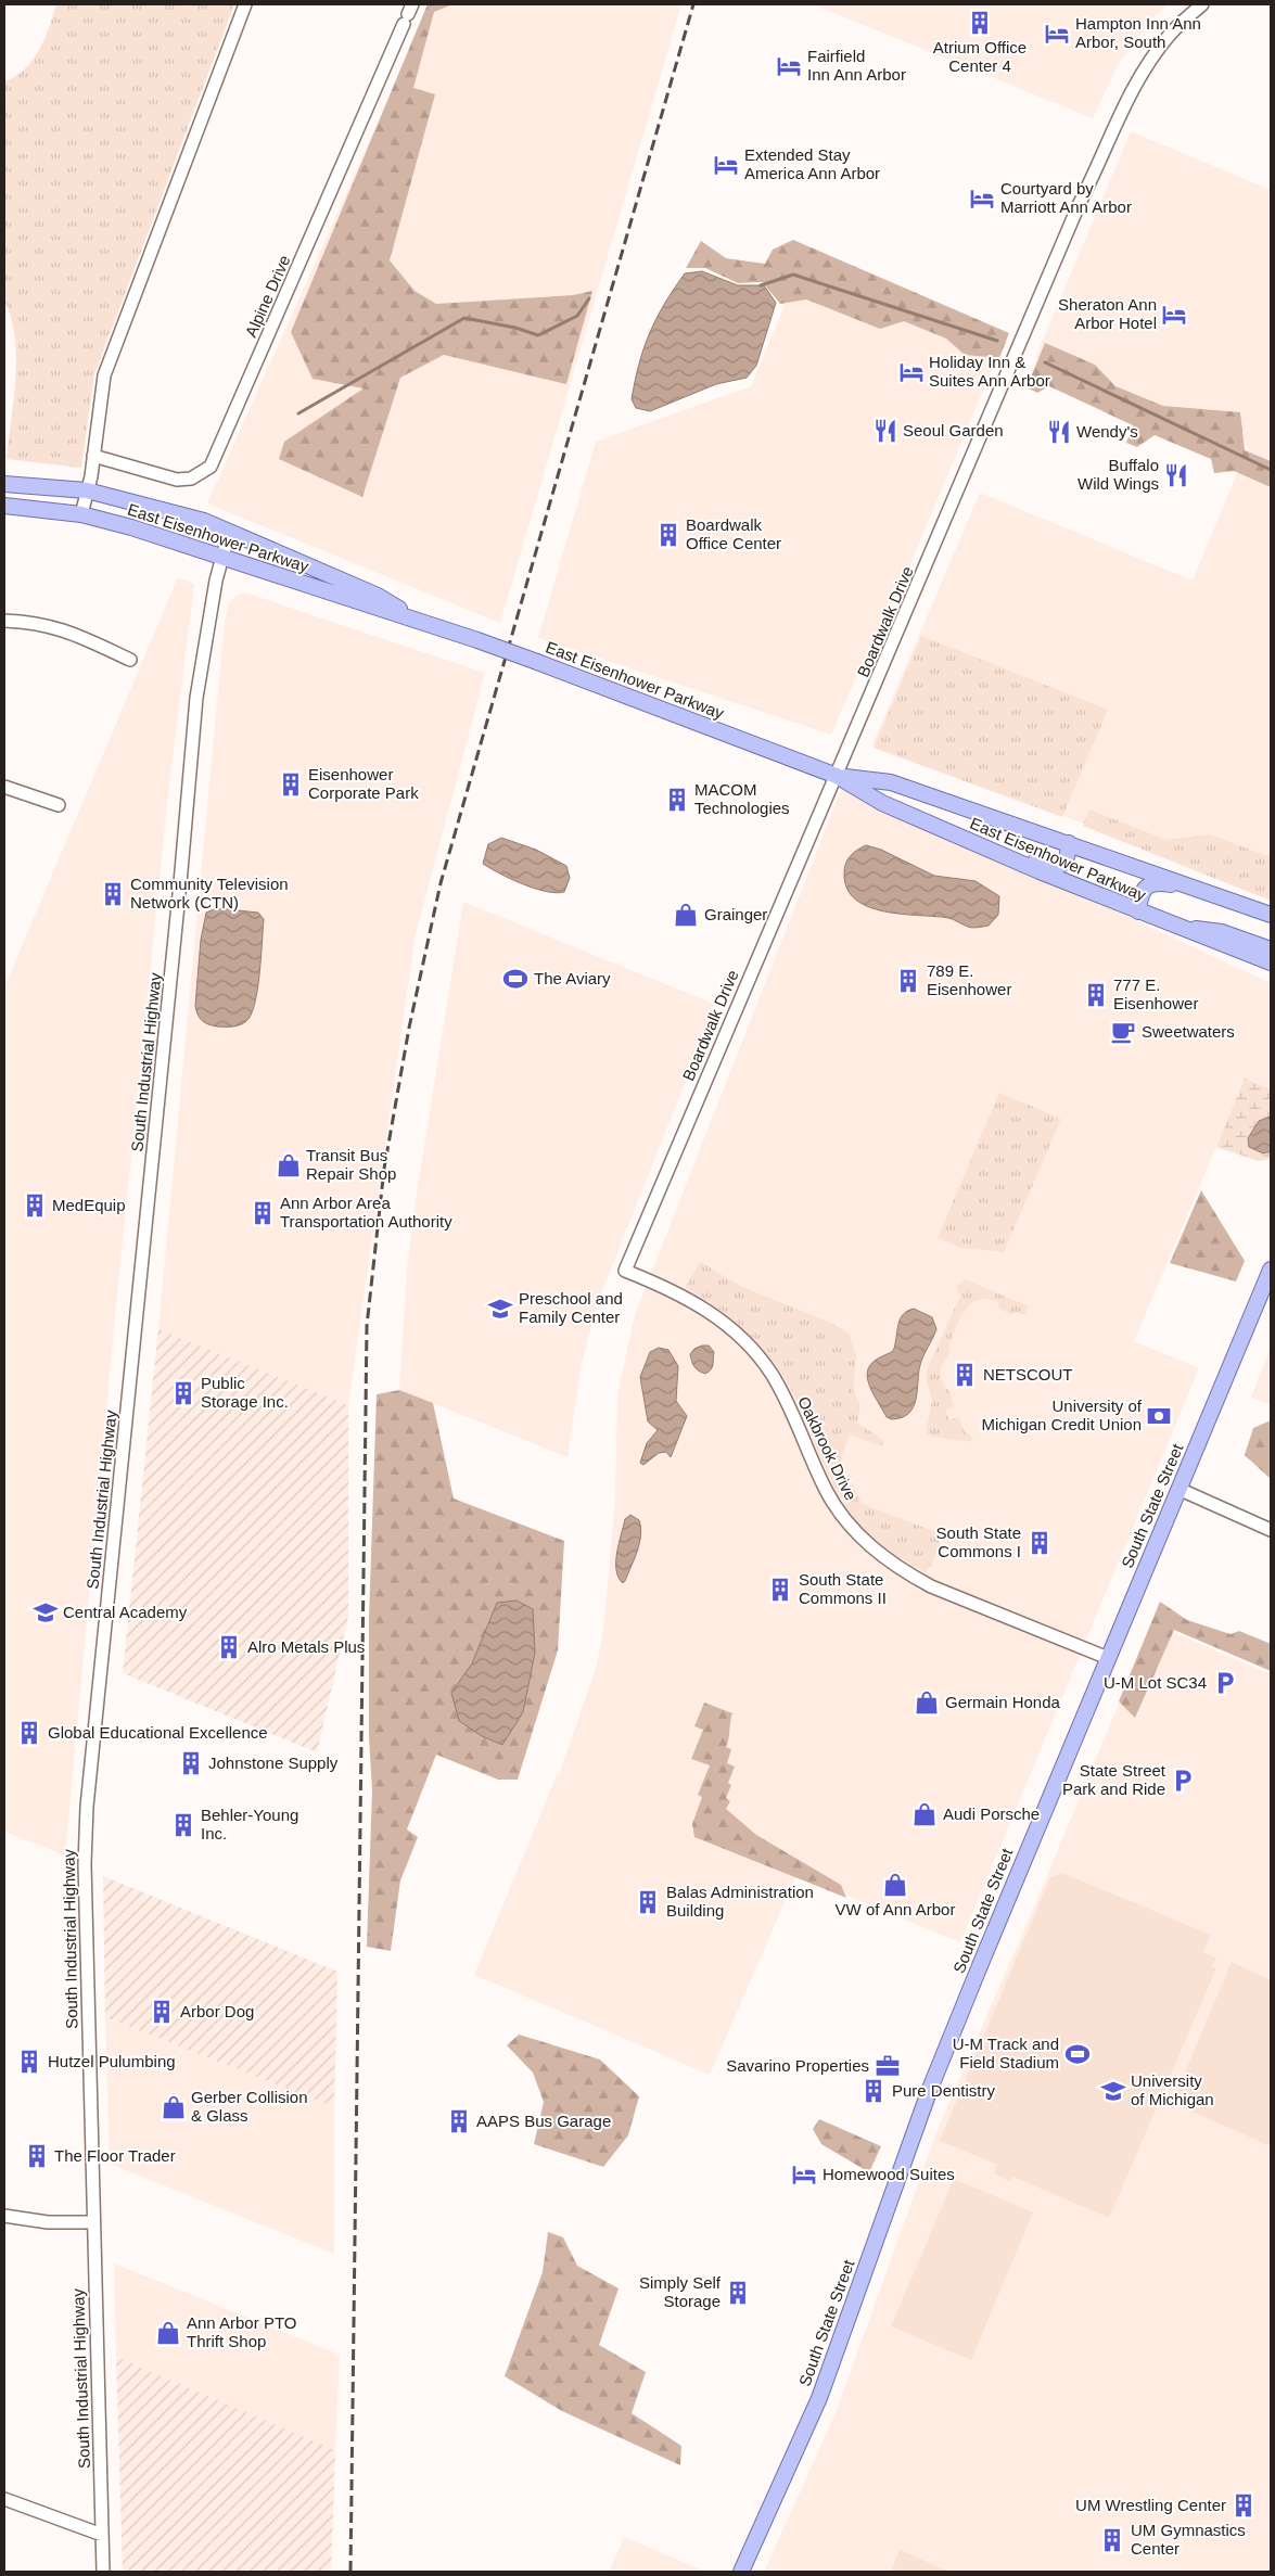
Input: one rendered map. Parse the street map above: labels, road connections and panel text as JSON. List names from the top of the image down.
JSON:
{
  "streets": {
    "main road": ["East Eisenhower Parkway", "South State Street"],
    "street": [
      "Alpine Drive",
      "Boardwalk Drive",
      "South Industrial Highway",
      "Oakbrook Drive"
    ]
  },
  "crossings": [
    ["East Eisenhower Parkway", "Boardwalk Drive"],
    ["East Eisenhower Parkway", "South Industrial Highway"],
    ["Boardwalk Drive", "Oakbrook Drive"],
    ["Oakbrook Drive", "South State Street"]
  ],
  "places": {
    "building": [
      "Atrium Office Center 4",
      "Boardwalk Office Center",
      "Eisenhower Corporate Park",
      "MACOM Technologies",
      "Community Television Network (CTN)",
      "789 E. Eisenhower",
      "777 E. Eisenhower",
      "MedEquip",
      "Ann Arbor Area Transportation Authority",
      "NETSCOUT",
      "Public Storage Inc.",
      "South State Commons I",
      "South State Commons II",
      "Alro Metals Plus",
      "Global Educational Excellence",
      "Johnstone Supply",
      "Behler-Young Inc.",
      "Balas Administration Building",
      "Arbor Dog",
      "Hutzel Pulumbing",
      "Pure Dentistry",
      "AAPS Bus Garage",
      "The Floor Trader",
      "Simply Self Storage",
      "UM Wrestling Center",
      "UM Gymnastics Center"
    ],
    "hotel": [
      "Hampton Inn Ann Arbor, South",
      "Fairfield Inn Ann Arbor",
      "Extended Stay America Ann Arbor",
      "Courtyard by Marriott Ann Arbor",
      "Sheraton Ann Arbor Hotel",
      "Holiday Inn & Suites Ann Arbor",
      "Homewood Suites"
    ],
    "restaurant": ["Seoul Garden", "Wendy's", "Buffalo Wild Wings"],
    "shop": [
      "Grainger",
      "Transit Bus Repair Shop",
      "Germain Honda",
      "Audi Porsche",
      "VW of Ann Arbor",
      "Gerber Collision & Glass",
      "Ann Arbor PTO Thrift Shop"
    ],
    "sports": ["The Aviary", "U-M Track and Field Stadium"],
    "cafe": ["Sweetwaters"],
    "school or university": ["Preschool and Family Center", "Central Academy", "University of Michigan"],
    "bank": ["University of Michigan Credit Union"],
    "parking": ["U-M Lot SC34", "State Street Park and Ride"],
    "office": ["Savarino Properties"]
  }
}
